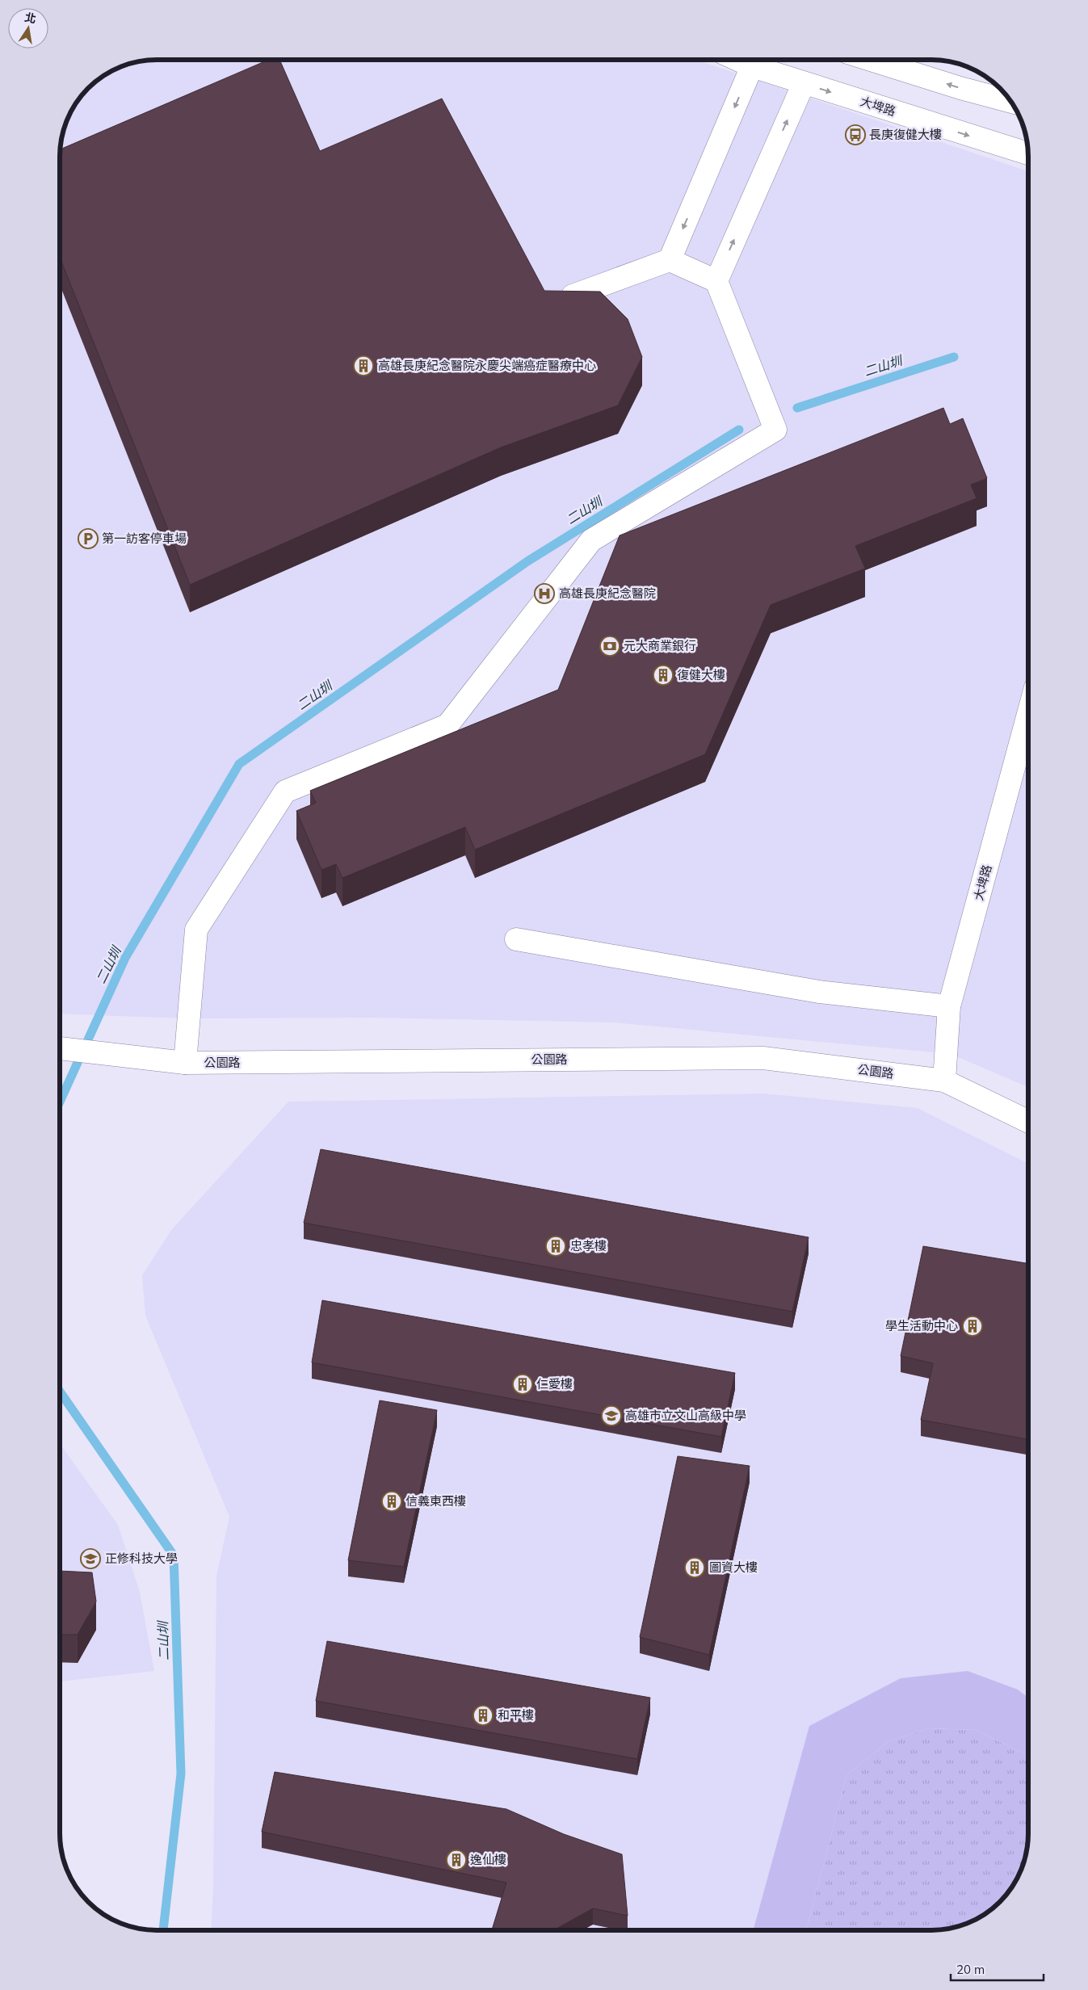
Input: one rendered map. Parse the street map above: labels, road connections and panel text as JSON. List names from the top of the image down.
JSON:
{
  "streets": {
    "street": ["大埤路", "公園路"]
  },
  "crossings": [
    ["大埤路", "公園路"]
  ],
  "water": ["二山圳"],
  "places": {
    "bus stop": ["長庚復健大樓"],
    "building": [
      "高雄長庚紀念醫院永慶尖端癌症醫療中心",
      "復健大樓",
      "忠孝樓",
      "學生活動中心",
      "仁愛樓",
      "信義東西樓",
      "圖資大樓",
      "和平樓",
      "逸仙樓"
    ],
    "parking": ["第一訪客停車場"],
    "hospital": ["高雄長庚紀念醫院"],
    "bank": ["元大商業銀行"],
    "school or university": ["高雄市立文山高級中學", "正修科技大學"]
  },
  "scale_bar": "20 m",
  "north": "top"
}
